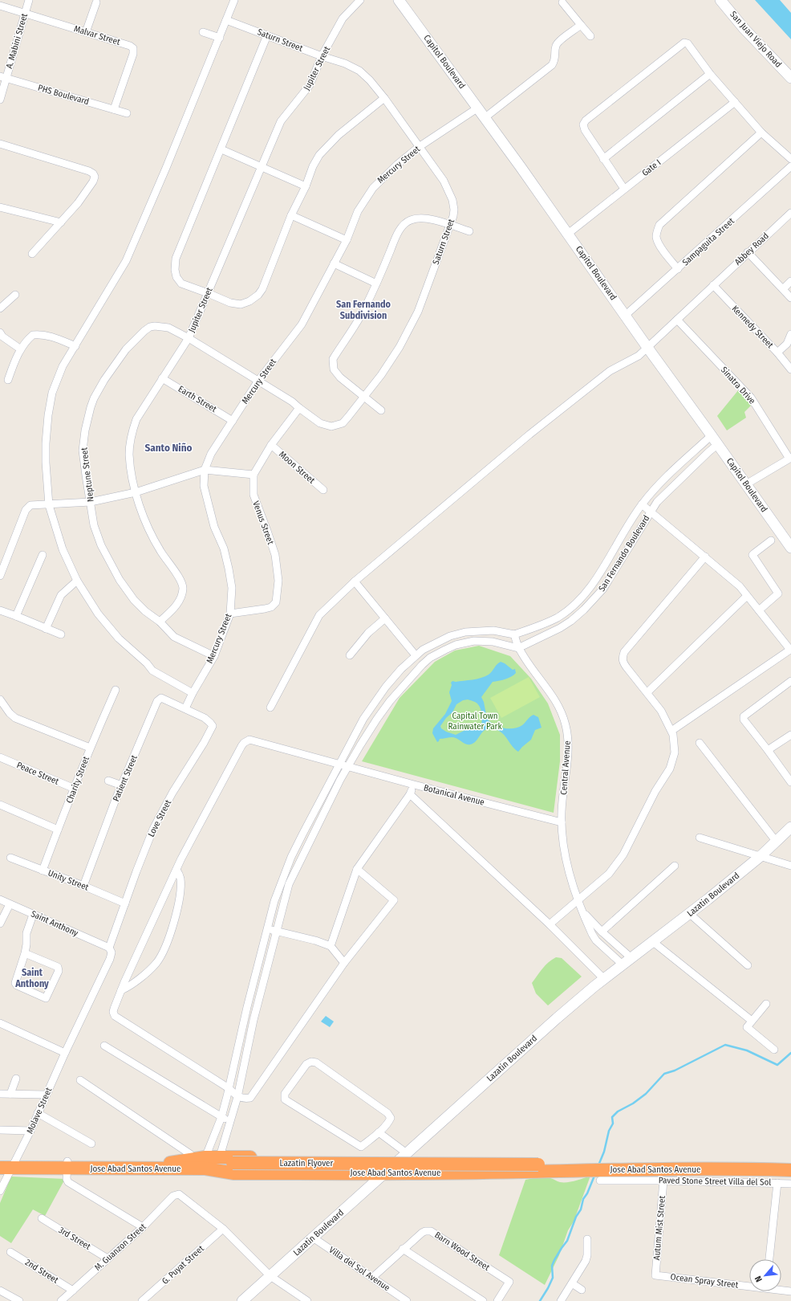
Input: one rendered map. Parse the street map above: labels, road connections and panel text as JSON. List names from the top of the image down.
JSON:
{
  "streets": {
    "highway": ["Lazatin Flyover", "Jose Abad Santos Avenue"],
    "main road": ["San Juan Viejo Road", "Capitol Boulevard", "Lazatin Boulevard"],
    "street": [
      "Malvar Street",
      "Saturn Street",
      "A. Mabini Street",
      "Jupiter Street",
      "PHS Boulevard",
      "Mercury Street",
      "Gate I",
      "Sampaguita Street",
      "Abbey Road",
      "Kennedy Street",
      "Sinatra Drive",
      "Earth Street",
      "Moon Street",
      "Neptune Street",
      "Venus Street",
      "San Fernando Boulevard",
      "Central Avenue",
      "Peace Street",
      "Patient Street",
      "Charity Street",
      "Botanical Avenue",
      "Love Street",
      "Unity Street",
      "Saint Anthony",
      "Molave Street",
      "Paved Stone Street Villa del Sol",
      "Autum Mist Street",
      "3rd Street",
      "M. Guanzon Street",
      "Barn Wood Street",
      "G. Puyat Street",
      "Villa del Sol Avenue",
      "2nd Street",
      "Ocean Spray Street"
    ]
  },
  "crossings": [
    ["Malvar Street", "A. Mabini Street"],
    ["Malvar Street", "PHS Boulevard"],
    ["Saturn Street", "Jupiter Street"],
    ["Saturn Street", "Mercury Street"],
    ["Saturn Street", "Neptune Street"],
    ["A. Mabini Street", "PHS Boulevard"],
    ["Capitol Boulevard", "Mercury Street"],
    ["Capitol Boulevard", "Gate I"],
    ["Capitol Boulevard", "Sampaguita Street"],
    ["Capitol Boulevard", "Abbey Road"],
    ["Capitol Boulevard", "San Fernando Boulevard"],
    ["Jupiter Street", "Earth Street"],
    ["Jupiter Street", "Neptune Street"],
    ["Mercury Street", "Earth Street"],
    ["Mercury Street", "Neptune Street"],
    ["Mercury Street", "Venus Street"],
    ["Mercury Street", "Patient Street"],
    ["Mercury Street", "Love Street"],
    ["Abbey Road", "Kennedy Street"],
    ["Abbey Road", "Sinatra Drive"],
    ["San Fernando Boulevard", "Central Avenue"],
    ["Central Avenue", "Botanical Avenue"],
    ["Central Avenue", "Lazatin Boulevard"],
    ["Peace Street", "Charity Street"],
    ["Patient Street", "Love Street"],
    ["Patient Street", "Unity Street"],
    ["Charity Street", "Unity Street"],
    ["Love Street", "Unity Street"],
    ["Love Street", "Saint Anthony"],
    ["Love Street", "Molave Street"],
    ["Lazatin Boulevard", "Jose Abad Santos Avenue"],
    ["Lazatin Boulevard", "Villa del Sol Avenue"],
    ["Saint Anthony", "Molave Street"],
    ["Molave Street", "Jose Abad Santos Avenue"],
    ["Lazatin Flyover", "Jose Abad Santos Avenue"],
    ["Paved Stone Street Villa del Sol", "Autum Mist Street"],
    ["Autum Mist Street", "Ocean Spray Street"],
    ["3rd Street", "M. Guanzon Street"],
    ["M. Guanzon Street", "G. Puyat Street"],
    ["M. Guanzon Street", "2nd Street"],
    ["Barn Wood Street", "Villa del Sol Avenue"]
  ],
  "districts": ["San Fernando Subdivision", "Santo Niño", "Saint Anthony"],
  "parks": ["Capital Town Rainwater Park"],
  "north": "bottom left"
}
